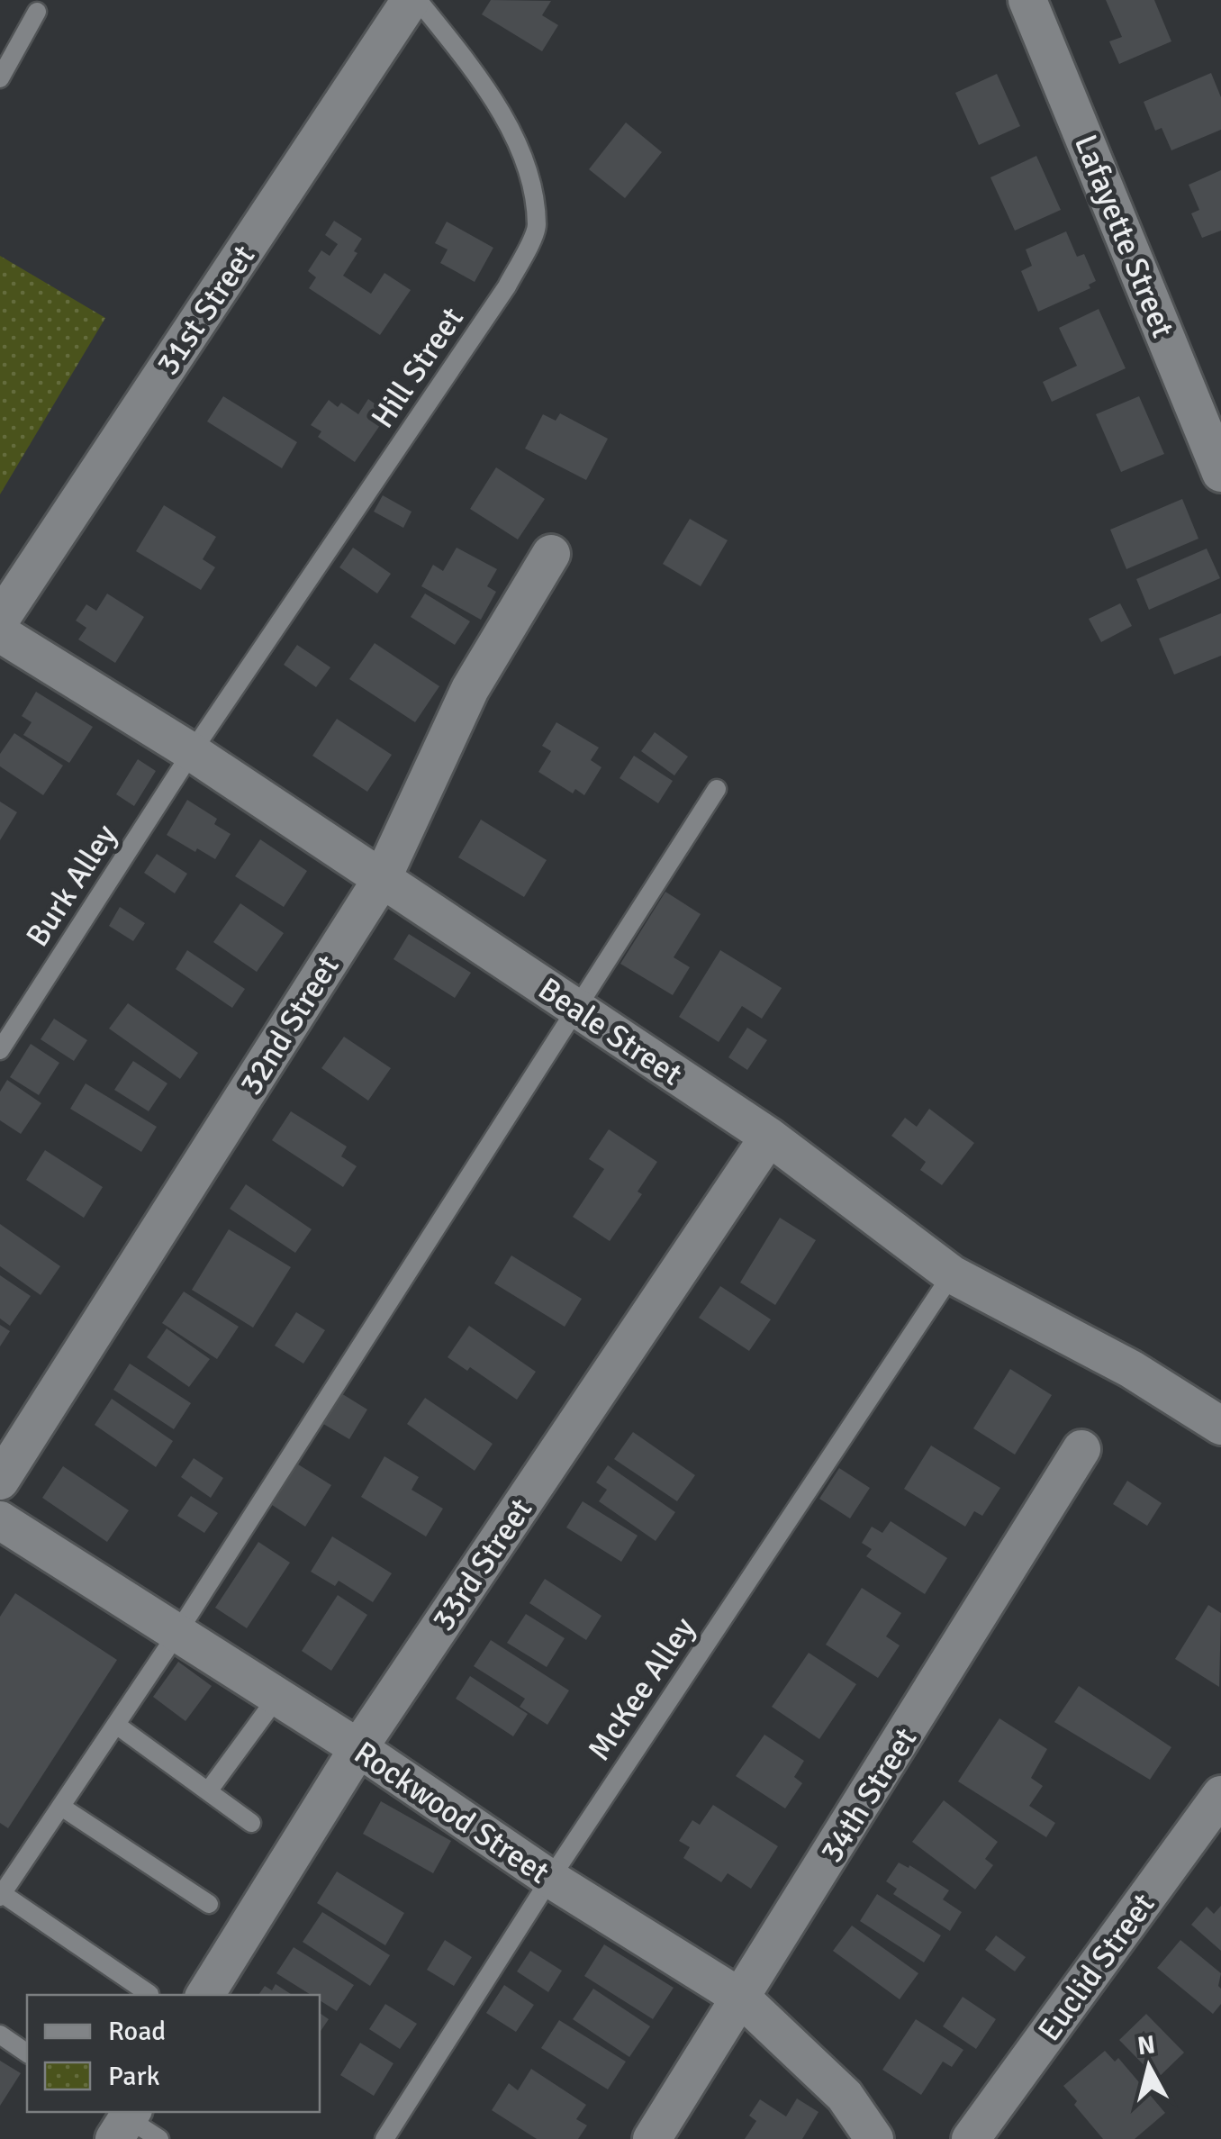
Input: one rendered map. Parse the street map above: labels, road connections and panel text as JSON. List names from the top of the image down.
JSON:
{
  "streets": {
    "street": [
      "Lafayette Street",
      "31st Street",
      "32nd Street",
      "Beale Street",
      "33rd Street",
      "34th Street",
      "Rockwood Street",
      "Euclid Street"
    ],
    "lane": ["Hill Street", "Burk Alley", "McKee Alley"]
  },
  "crossings": [
    ["Hill Street", "Burk Alley"],
    ["Hill Street", "Beale Street"],
    ["Burk Alley", "Beale Street"],
    ["32nd Street", "Beale Street"],
    ["Beale Street", "33rd Street"],
    ["Beale Street", "McKee Alley"],
    ["33rd Street", "Rockwood Street"],
    ["McKee Alley", "Rockwood Street"],
    ["34th Street", "Rockwood Street"]
  ],
  "legend": ["Road", "Park"],
  "north": "top"
}
